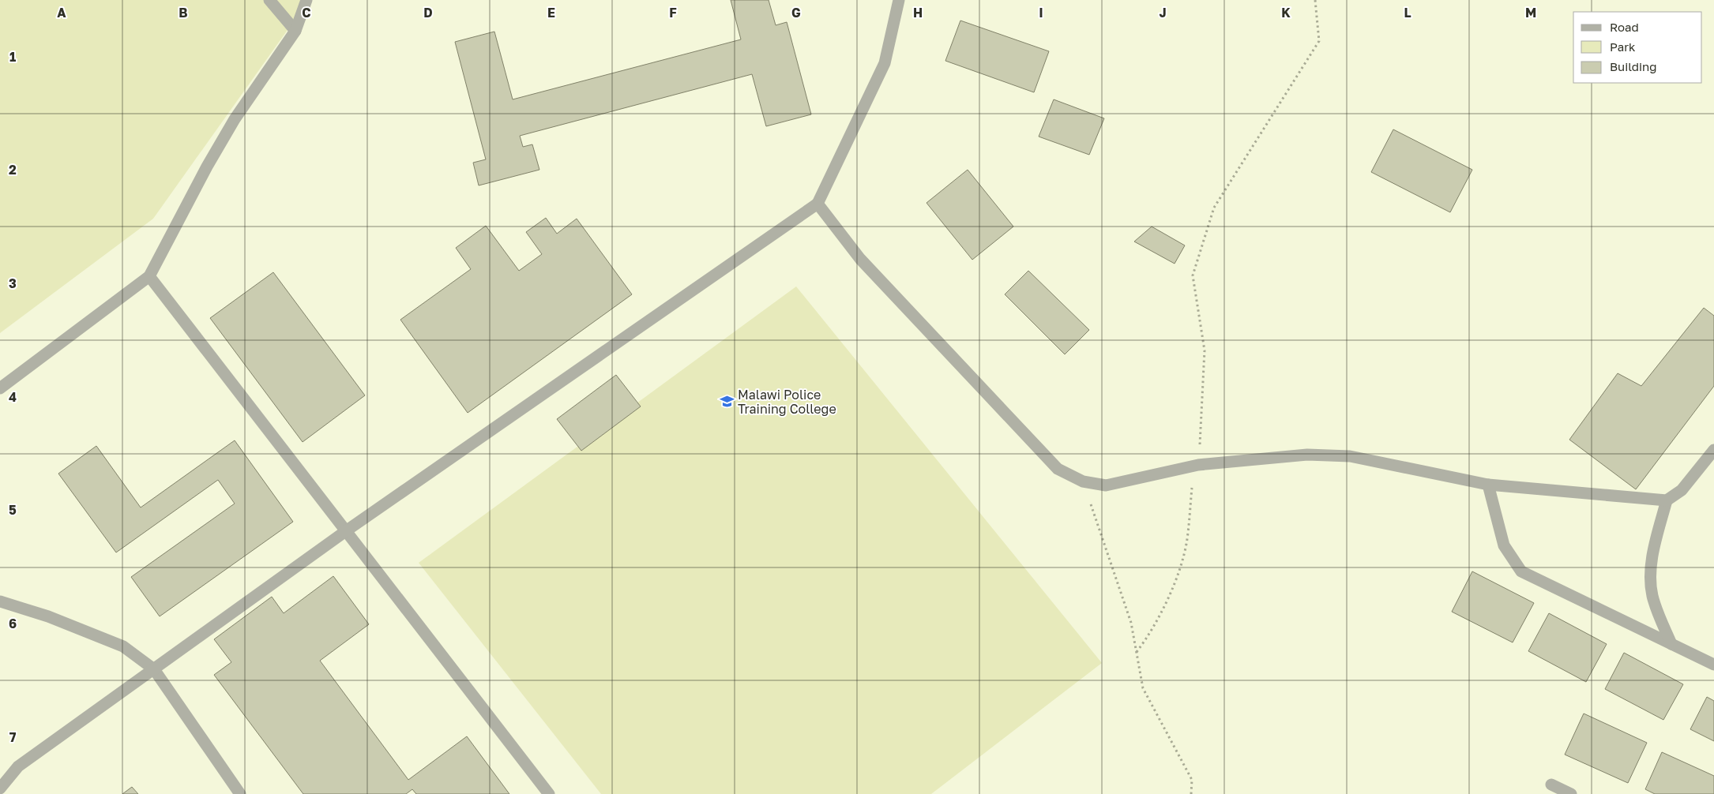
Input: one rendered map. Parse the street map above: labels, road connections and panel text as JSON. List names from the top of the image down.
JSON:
{
  "places": {
    "school or university": ["Malawi Police Training College"]
  },
  "legend": ["Road", "Park", "Building"],
  "grid": {
    "columns": [
      "A",
      "B",
      "C",
      "D",
      "E",
      "F",
      "G",
      "H",
      "I",
      "J",
      "K",
      "L",
      "M"
    ],
    "rows": [
      "1",
      "2",
      "3",
      "4",
      "5",
      "6",
      "7"
    ]
  }
}
